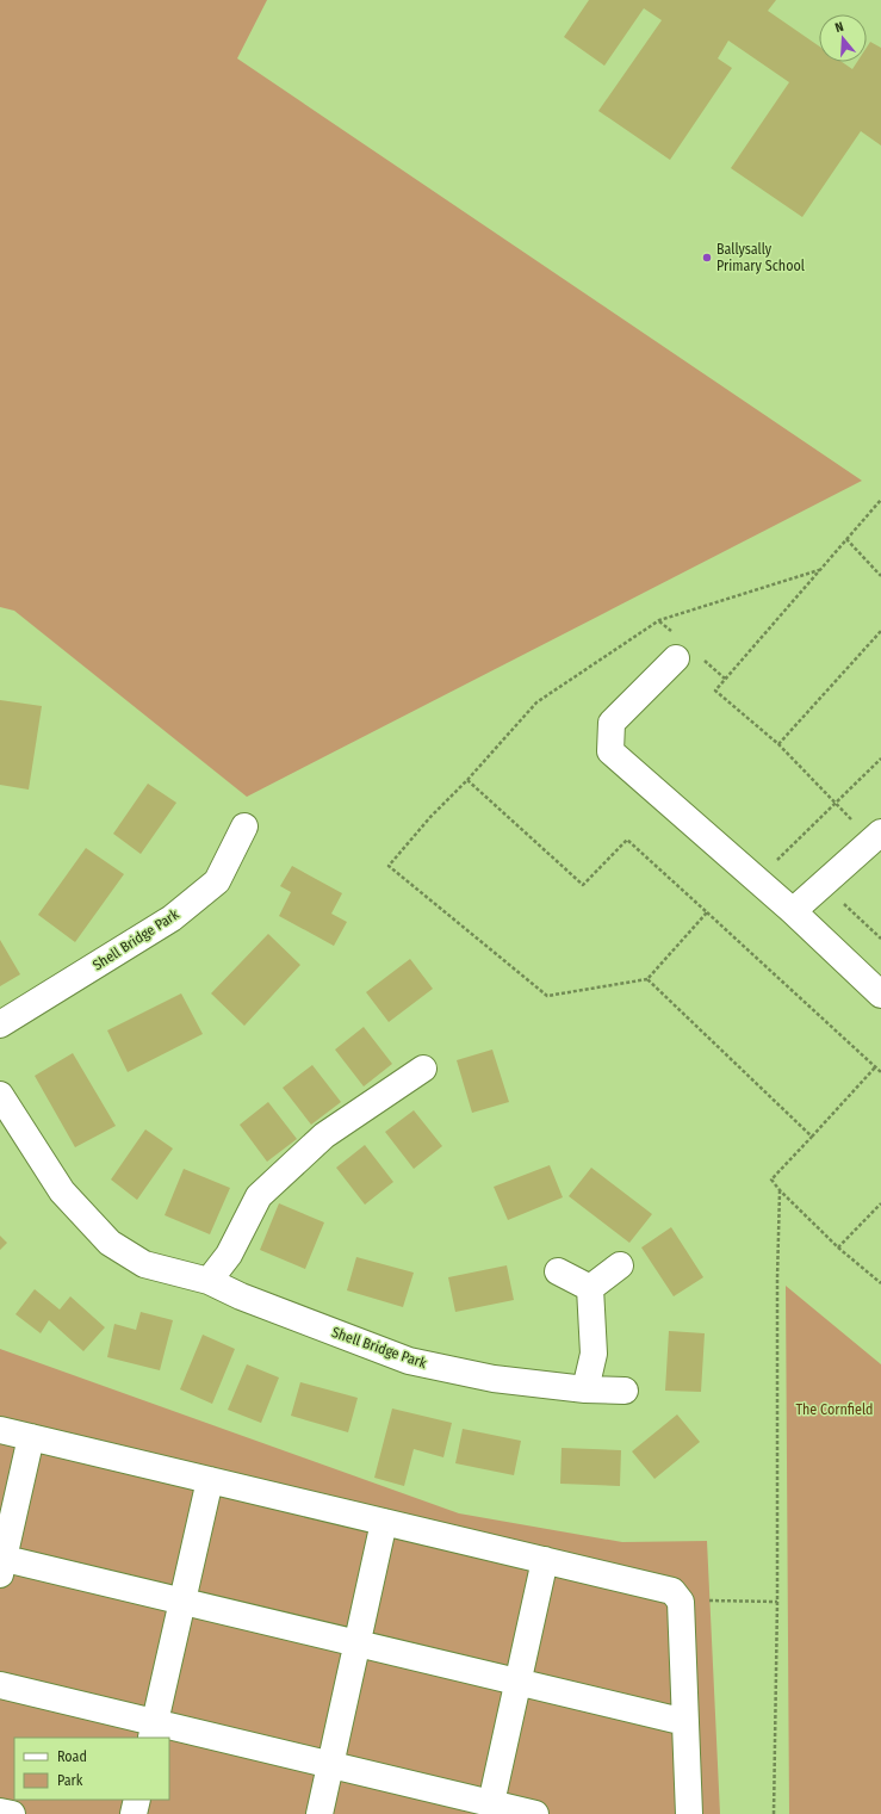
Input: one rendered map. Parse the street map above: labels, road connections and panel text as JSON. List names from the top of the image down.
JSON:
{
  "streets": {
    "street": ["Shell Bridge Park"]
  },
  "parks": ["The Cornfield"],
  "places": ["Ballysally Primary School"],
  "legend": ["Road", "Park"],
  "north": "top"
}
